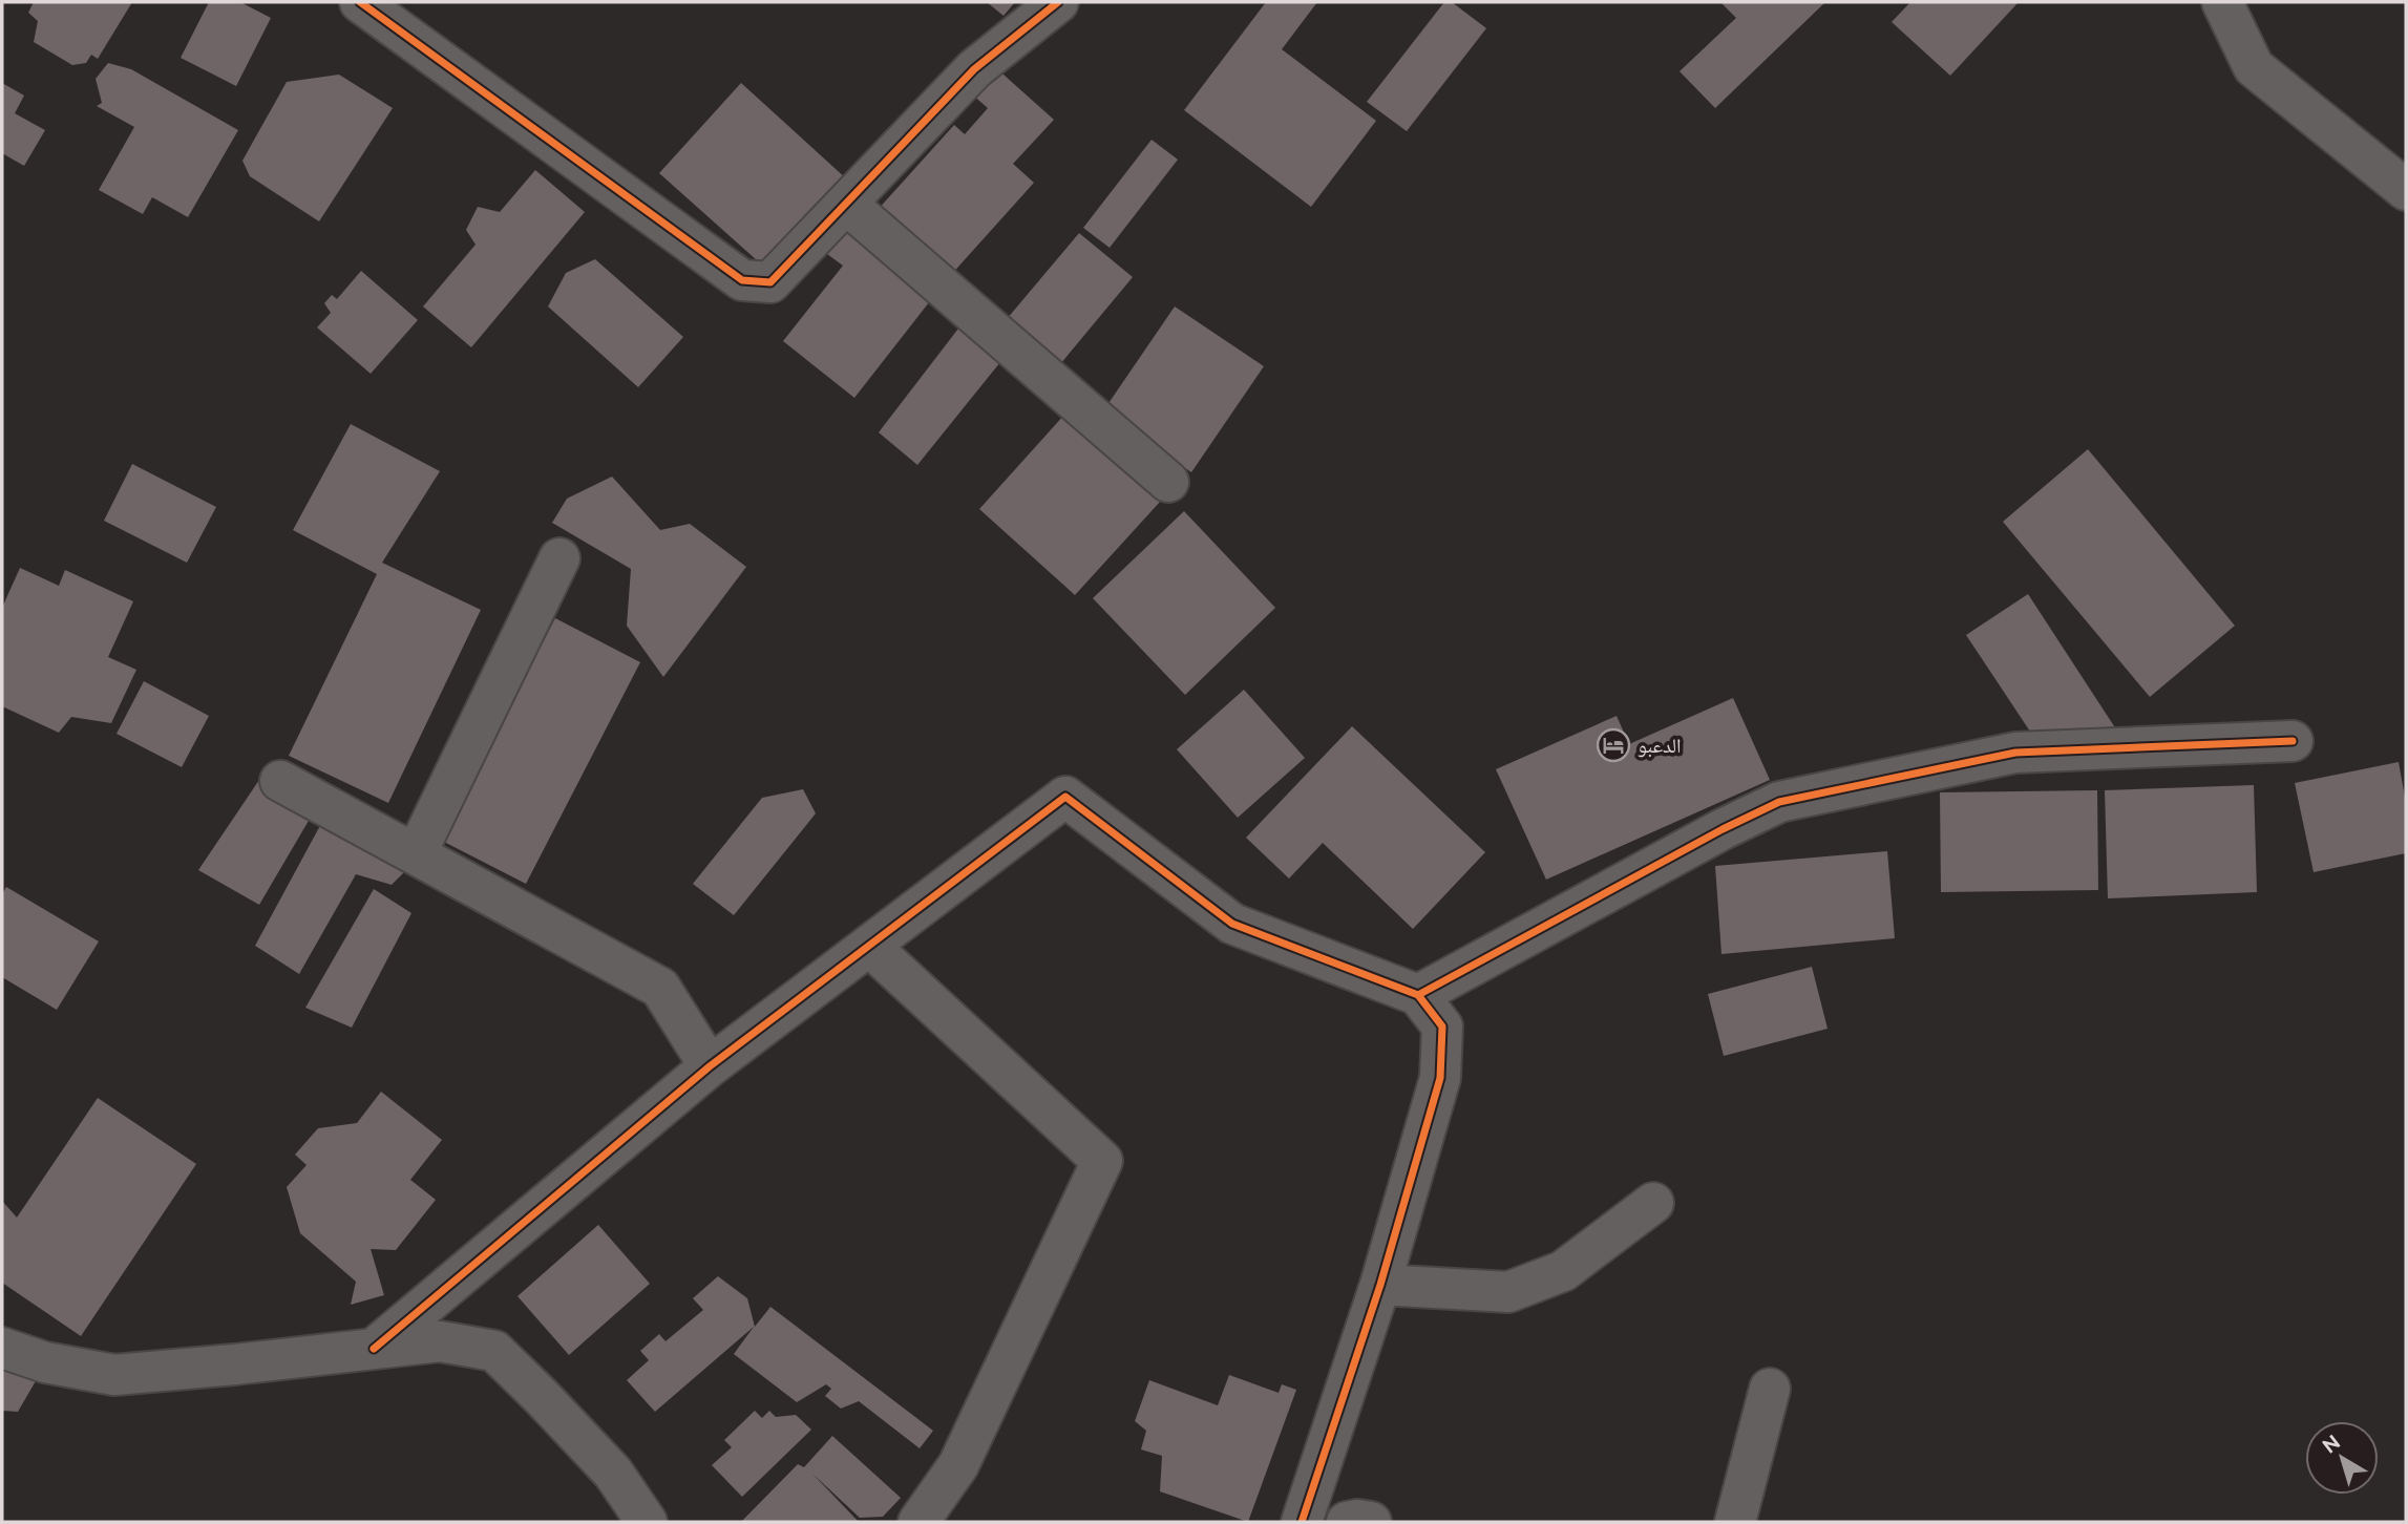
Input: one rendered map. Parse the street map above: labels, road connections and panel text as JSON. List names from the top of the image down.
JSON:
{
  "places": {
    "hotel": ["الدعبو"]
  },
  "north": "top left"
}
